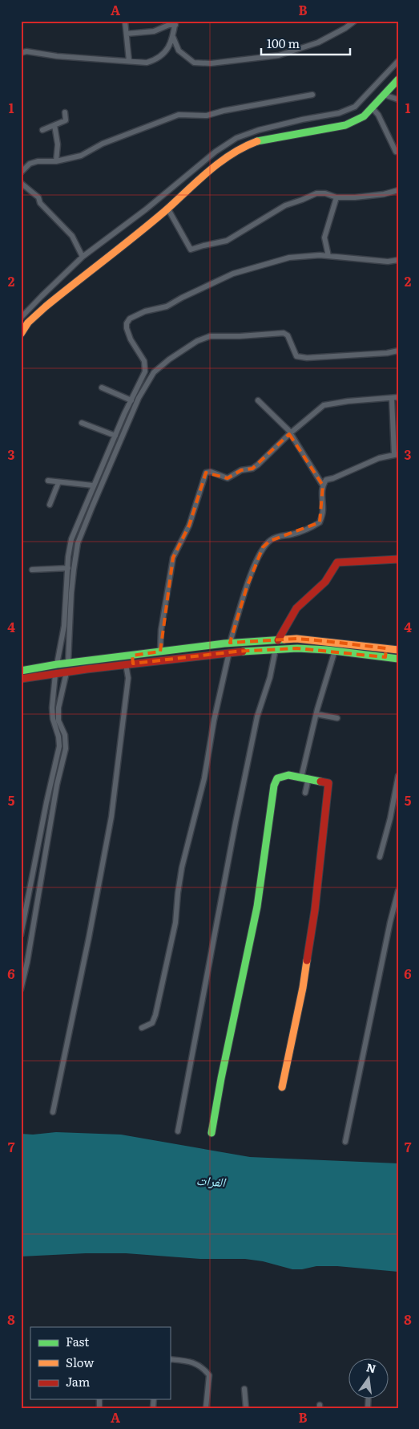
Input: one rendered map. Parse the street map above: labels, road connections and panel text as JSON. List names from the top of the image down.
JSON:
{
  "water": ["الفرات"],
  "legend": ["Fast", "Slow", "Jam"],
  "scale_bar": "100 m",
  "north": "top",
  "grid": {
    "columns": ["A", "B"],
    "rows": [
      "1",
      "2",
      "3",
      "4",
      "5",
      "6",
      "7",
      "8"
    ]
  }
}
